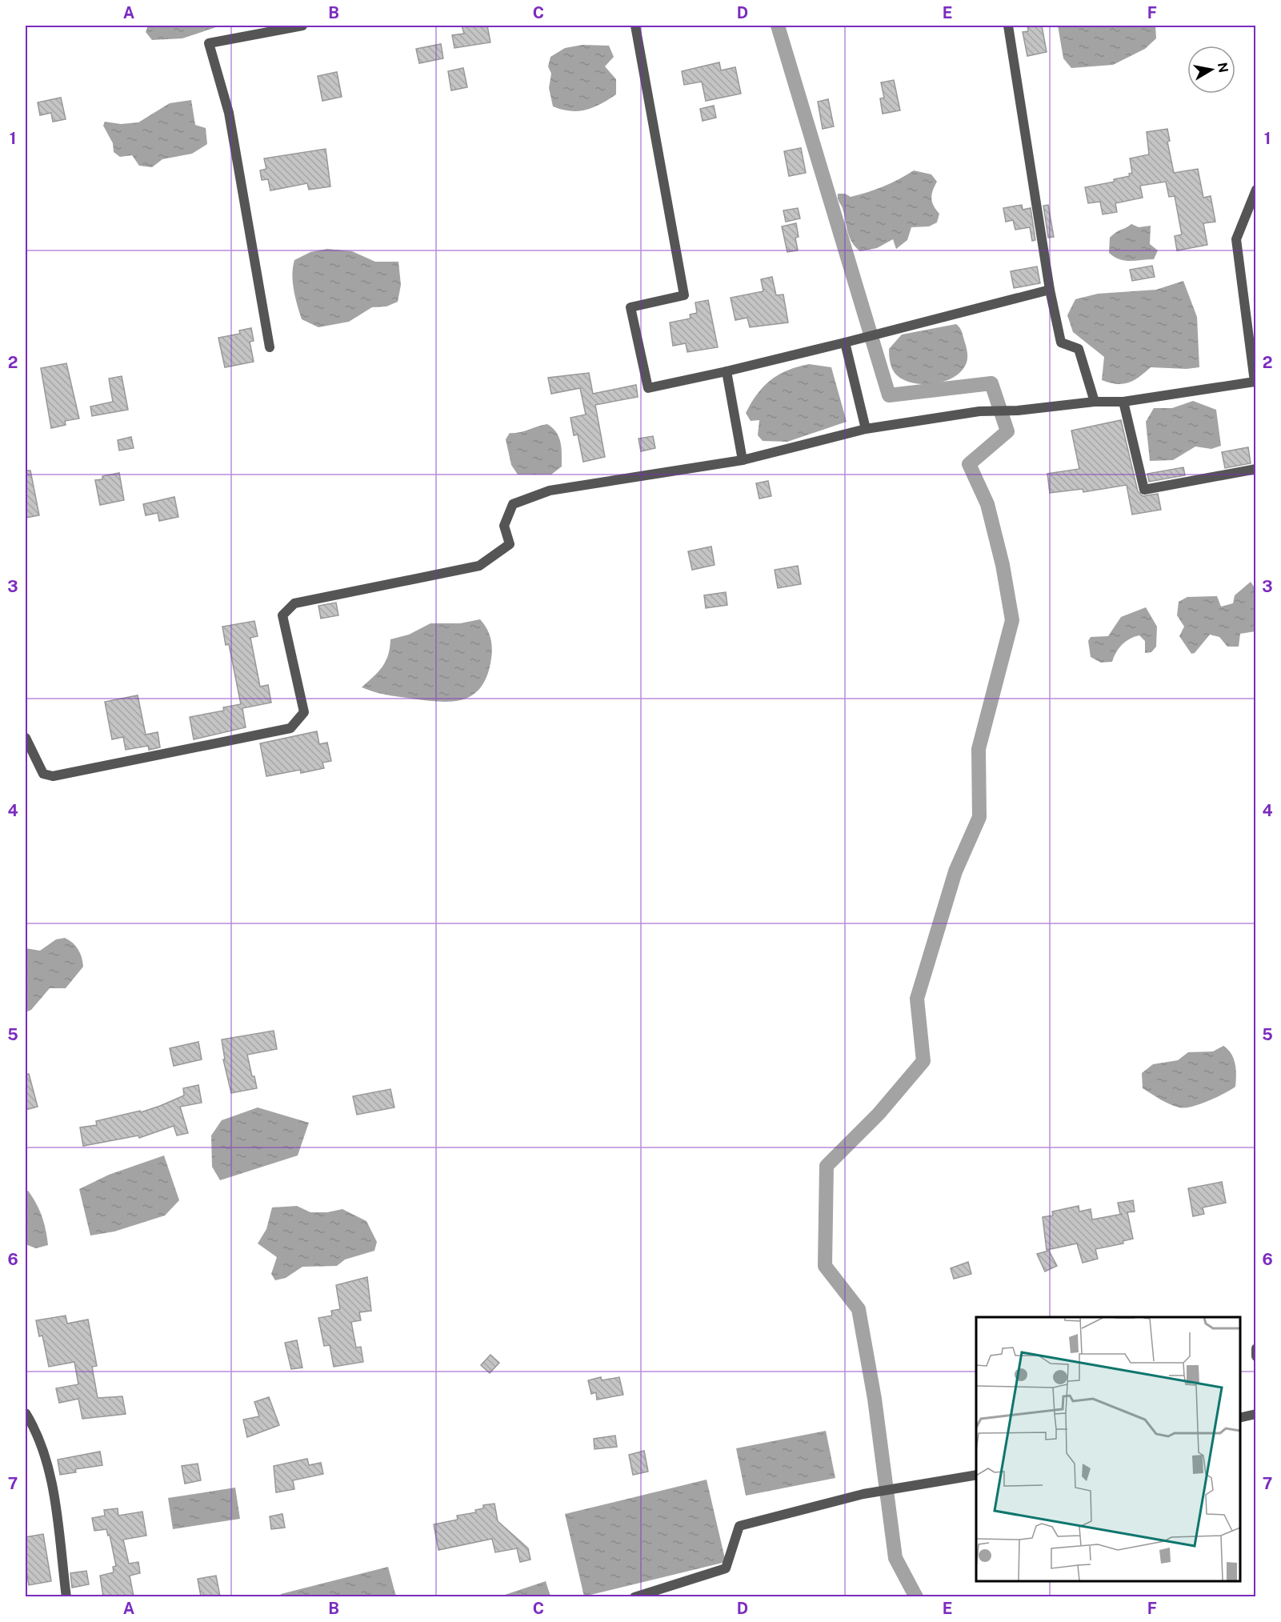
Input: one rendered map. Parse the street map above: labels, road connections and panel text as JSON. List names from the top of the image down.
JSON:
{
  "north": "right",
  "grid": {
    "columns": [
      "A",
      "B",
      "C",
      "D",
      "E",
      "F"
    ],
    "rows": [
      "1",
      "2",
      "3",
      "4",
      "5",
      "6",
      "7"
    ]
  }
}
